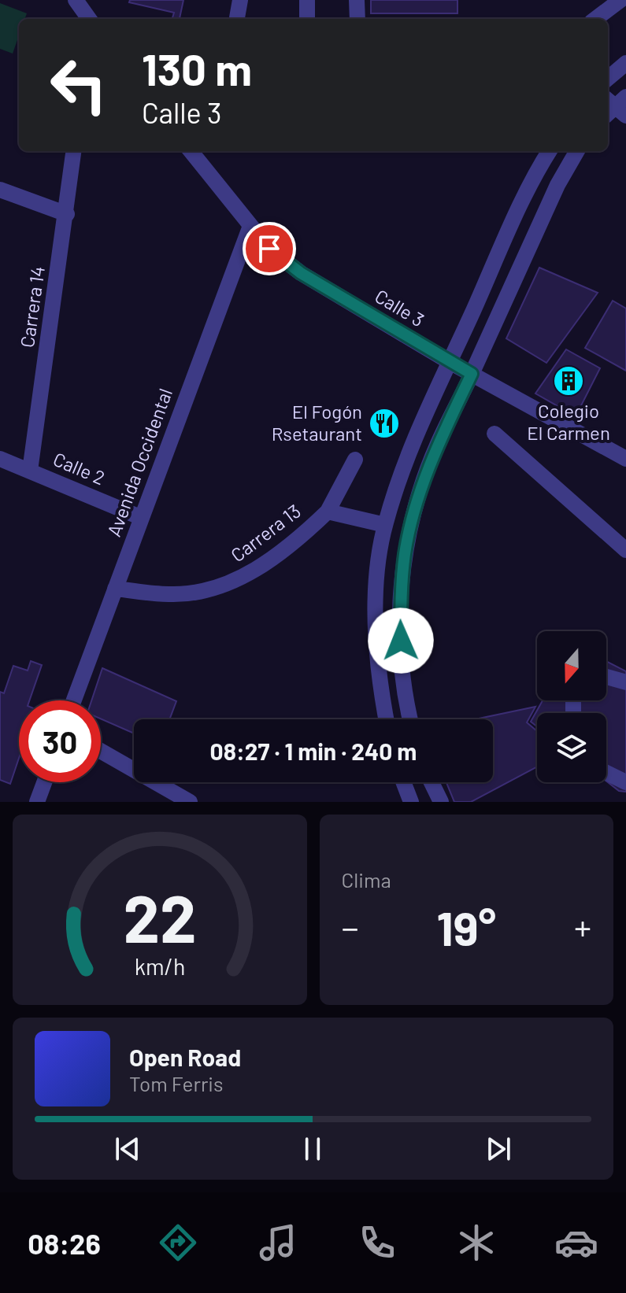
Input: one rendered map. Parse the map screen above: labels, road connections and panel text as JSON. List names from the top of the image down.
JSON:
{
  "streets": {
    "street": [
      "Carrera 14",
      "Calle 3",
      "Avenida Occidental",
      "Calle 2",
      "Carrera 13"
    ]
  },
  "crossings": [
    ["Carrera 14", "Calle 2"],
    ["Calle 3", "Avenida Occidental"],
    ["Avenida Occidental", "Calle 2"],
    ["Avenida Occidental", "Carrera 13"]
  ],
  "places": {
    "building": ["Colegio El Carmen"],
    "restaurant": ["El Fogón Rsetaurant"]
  },
  "north": "bottom",
  "page": {
    "turn": ["130 m", "Calle 3"],
    "limit": "30",
    "trip": "08:27 · 1 min · 240 m",
    "tile": "Clima",
    "heat": ["−", "19°", "+"],
    "song": ["Open Road", "Tom Ferris"],
    "tabs": "08:26",
    "gauge": ["22", "km/h"]
  }
}
